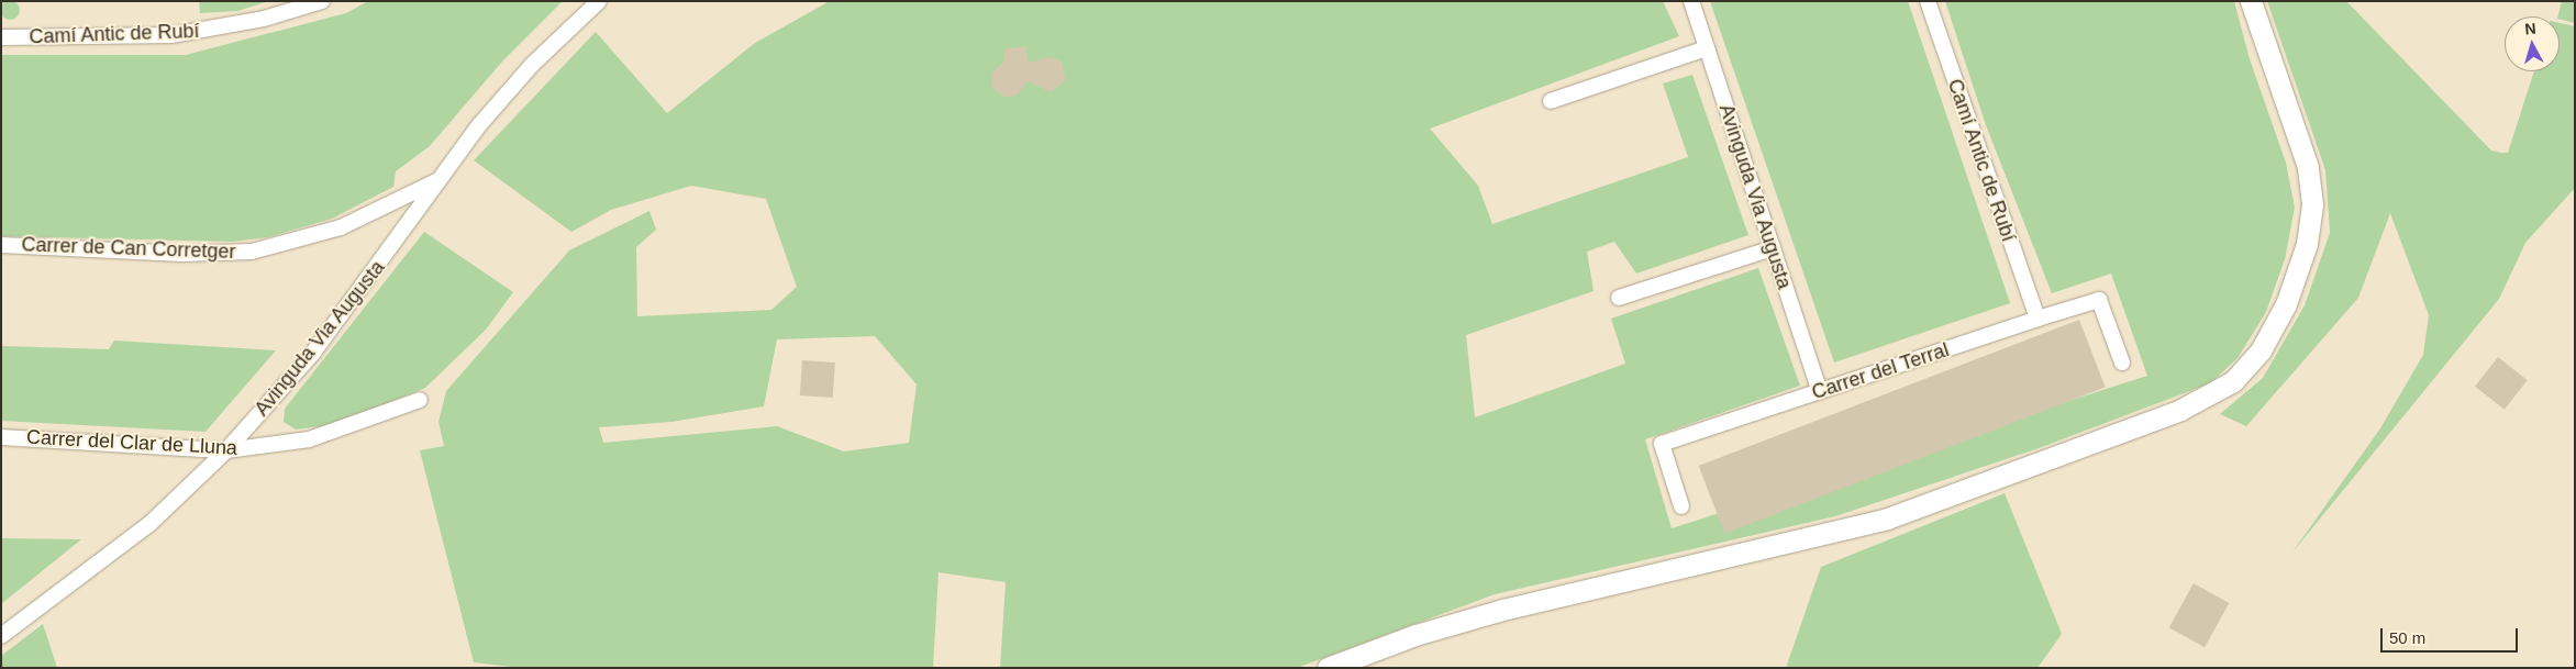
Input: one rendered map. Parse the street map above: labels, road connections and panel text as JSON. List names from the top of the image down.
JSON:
{
  "streets": {
    "street": [
      "Camí Antic de Rubí",
      "Avinguda Via Augusta",
      "Carrer de Can Corretger",
      "Carrer del Terral",
      "Carrer del Clar de Lluna"
    ]
  },
  "crossings": [
    ["Camí Antic de Rubí", "Carrer del Terral"],
    ["Avinguda Via Augusta", "Carrer de Can Corretger"],
    ["Avinguda Via Augusta", "Carrer del Terral"],
    ["Avinguda Via Augusta", "Carrer del Clar de Lluna"]
  ],
  "scale_bar": "50 m",
  "north": "top"
}
